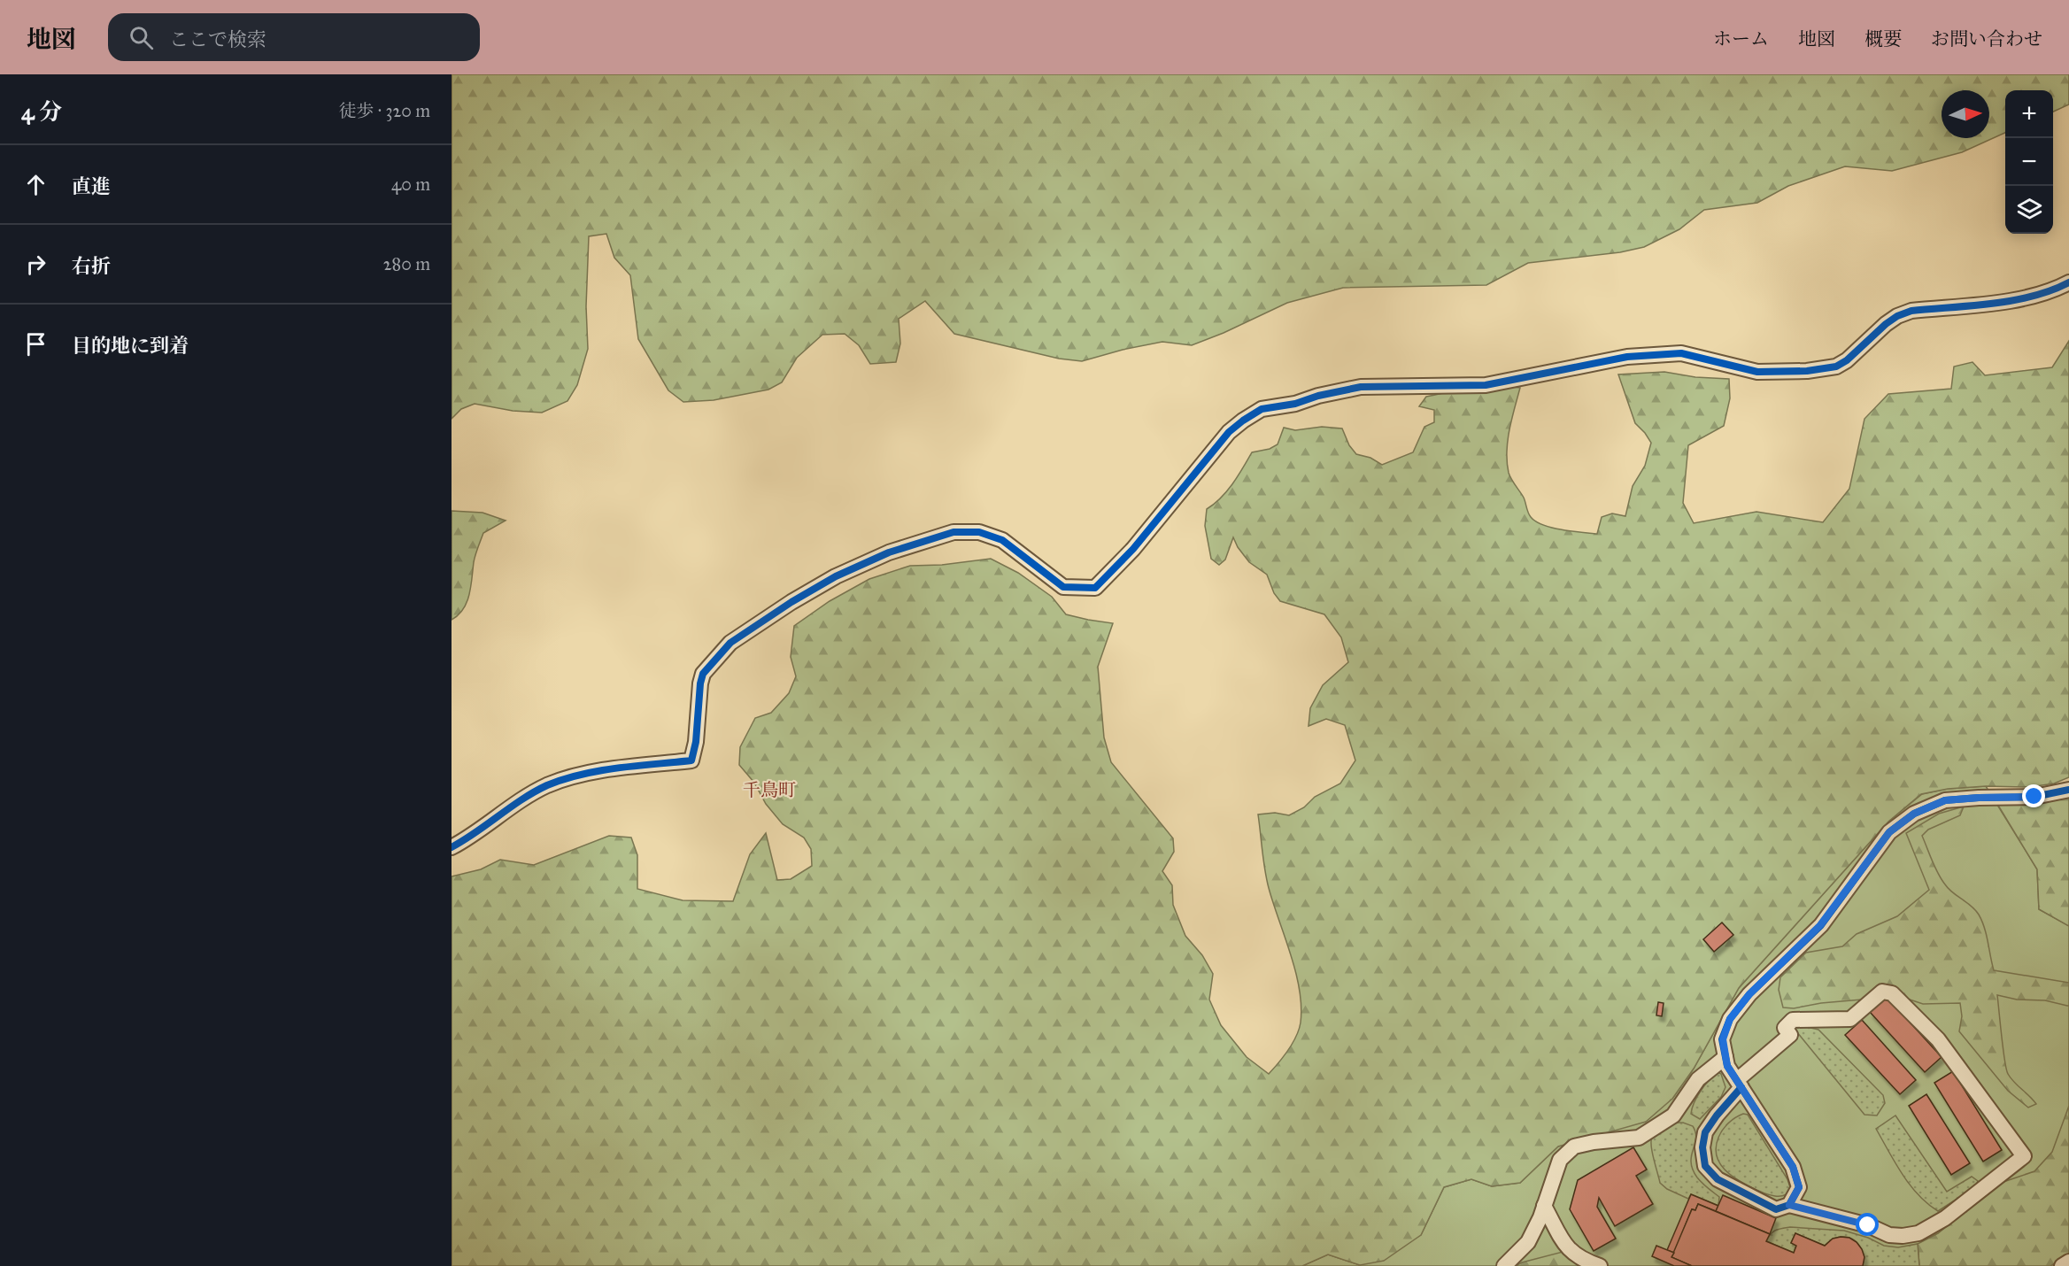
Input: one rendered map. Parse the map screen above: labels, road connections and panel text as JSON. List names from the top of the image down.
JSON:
{
  "districts": ["千鳥町"],
  "north": "right",
  "page": {
    "header": "地図",
    "search": "ここで検索",
    "nav": [
      "ホーム",
      "地図",
      "概要",
      "お問い合わせ"
    ],
    "heading": ["4 分", "徒歩 · 320 m"],
    "map_buttons": ["+", "−"],
    "list": [
      ["直進", "40 m"],
      ["右折", "280 m"],
      "目的地に到着"
    ]
  }
}
